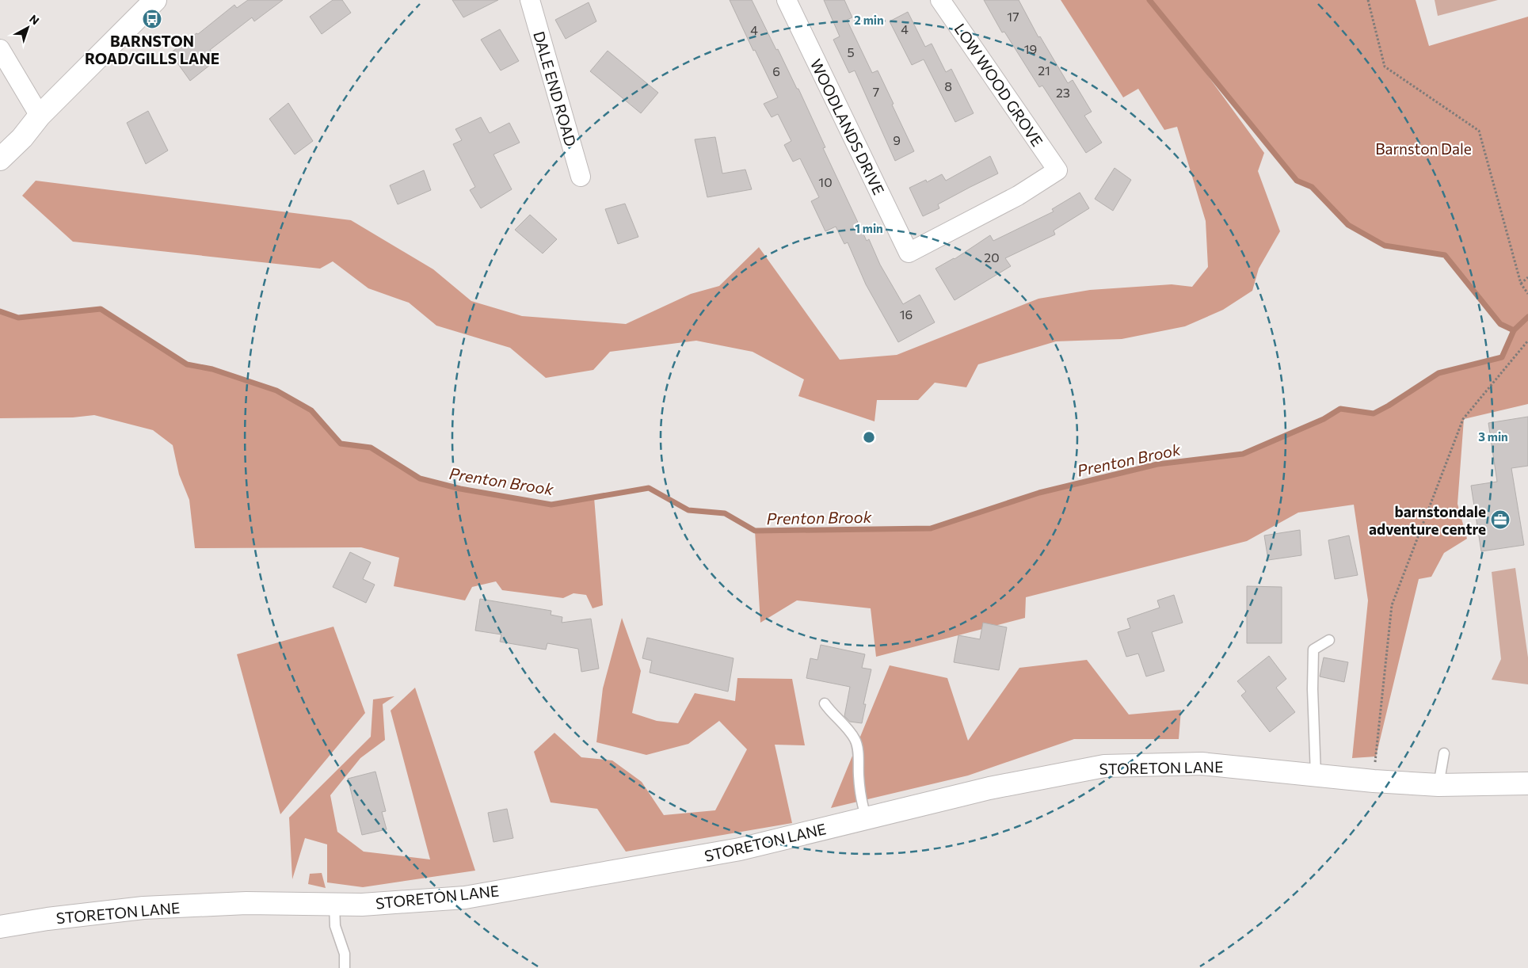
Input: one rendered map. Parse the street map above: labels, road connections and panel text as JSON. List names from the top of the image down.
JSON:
{
  "streets": {
    "street": [
      "LOW WOOD GROVE",
      "DALE END ROAD",
      "WOODLANDS DRIVE",
      "STORETON LANE"
    ]
  },
  "crossings": [
    ["LOW WOOD GROVE", "WOODLANDS DRIVE"]
  ],
  "water": ["Prenton Brook"],
  "parks": ["Barnston Dale"],
  "places": {
    "bus stop": ["BARNSTON ROAD/GILLS LANE"],
    "office": ["barnstondale adventure centre"]
  },
  "house_numbers": [
    "17",
    "4",
    "4",
    "19",
    "5",
    "21",
    "6",
    "8",
    "7",
    "23",
    "9",
    "10",
    "20",
    "16"
  ],
  "north": "top right",
  "rings": ["2 min", "1 min", "3 min"]
}
